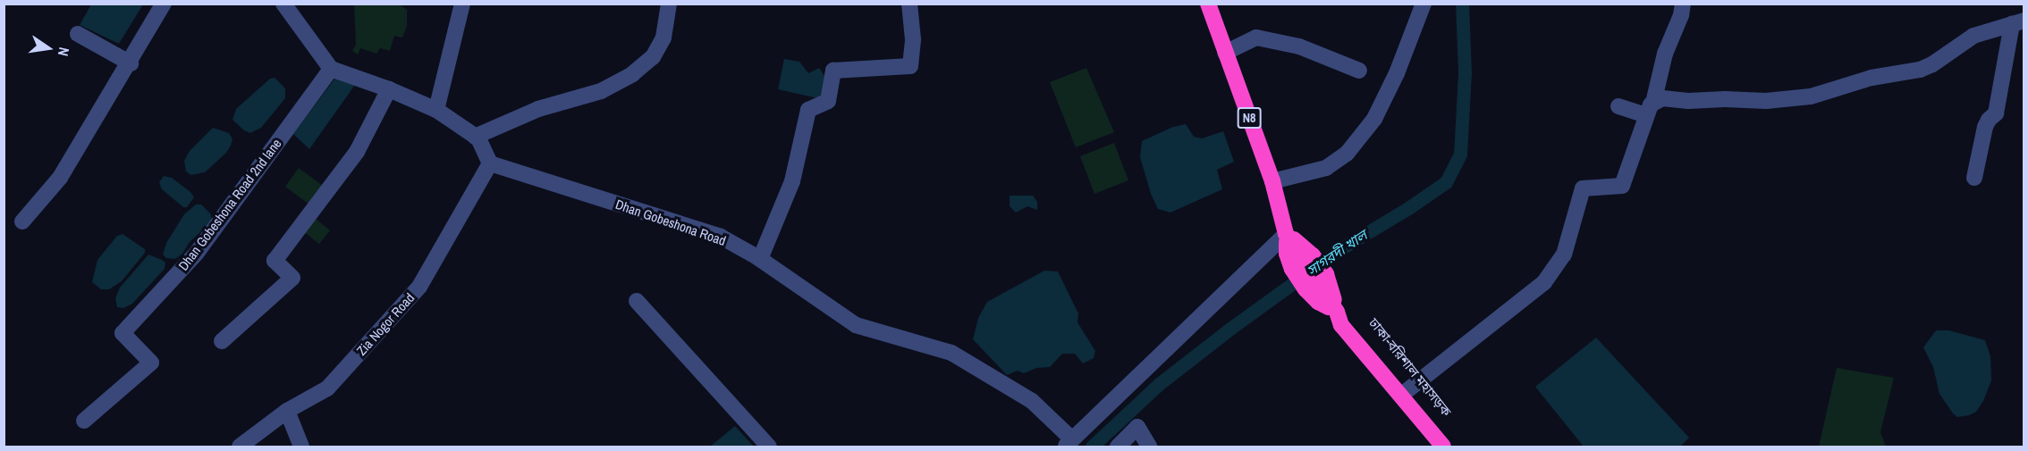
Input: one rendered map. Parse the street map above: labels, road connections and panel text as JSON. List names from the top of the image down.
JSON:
{
  "streets": {
    "highway": ["N8", "ঢাকা-বরিশাল মহাসড়ক"],
    "street": ["Dhan Gobeshona Road 2nd lane", "Dhan Gobeshona Road", "Zia Nogor Road"]
  },
  "crossings": [
    ["N8", "ঢাকা-বরিশাল মহাসড়ক"],
    ["Dhan Gobeshona Road", "Zia Nogor Road"]
  ],
  "water": ["সাগরদী খাল"],
  "north": "right"
}
